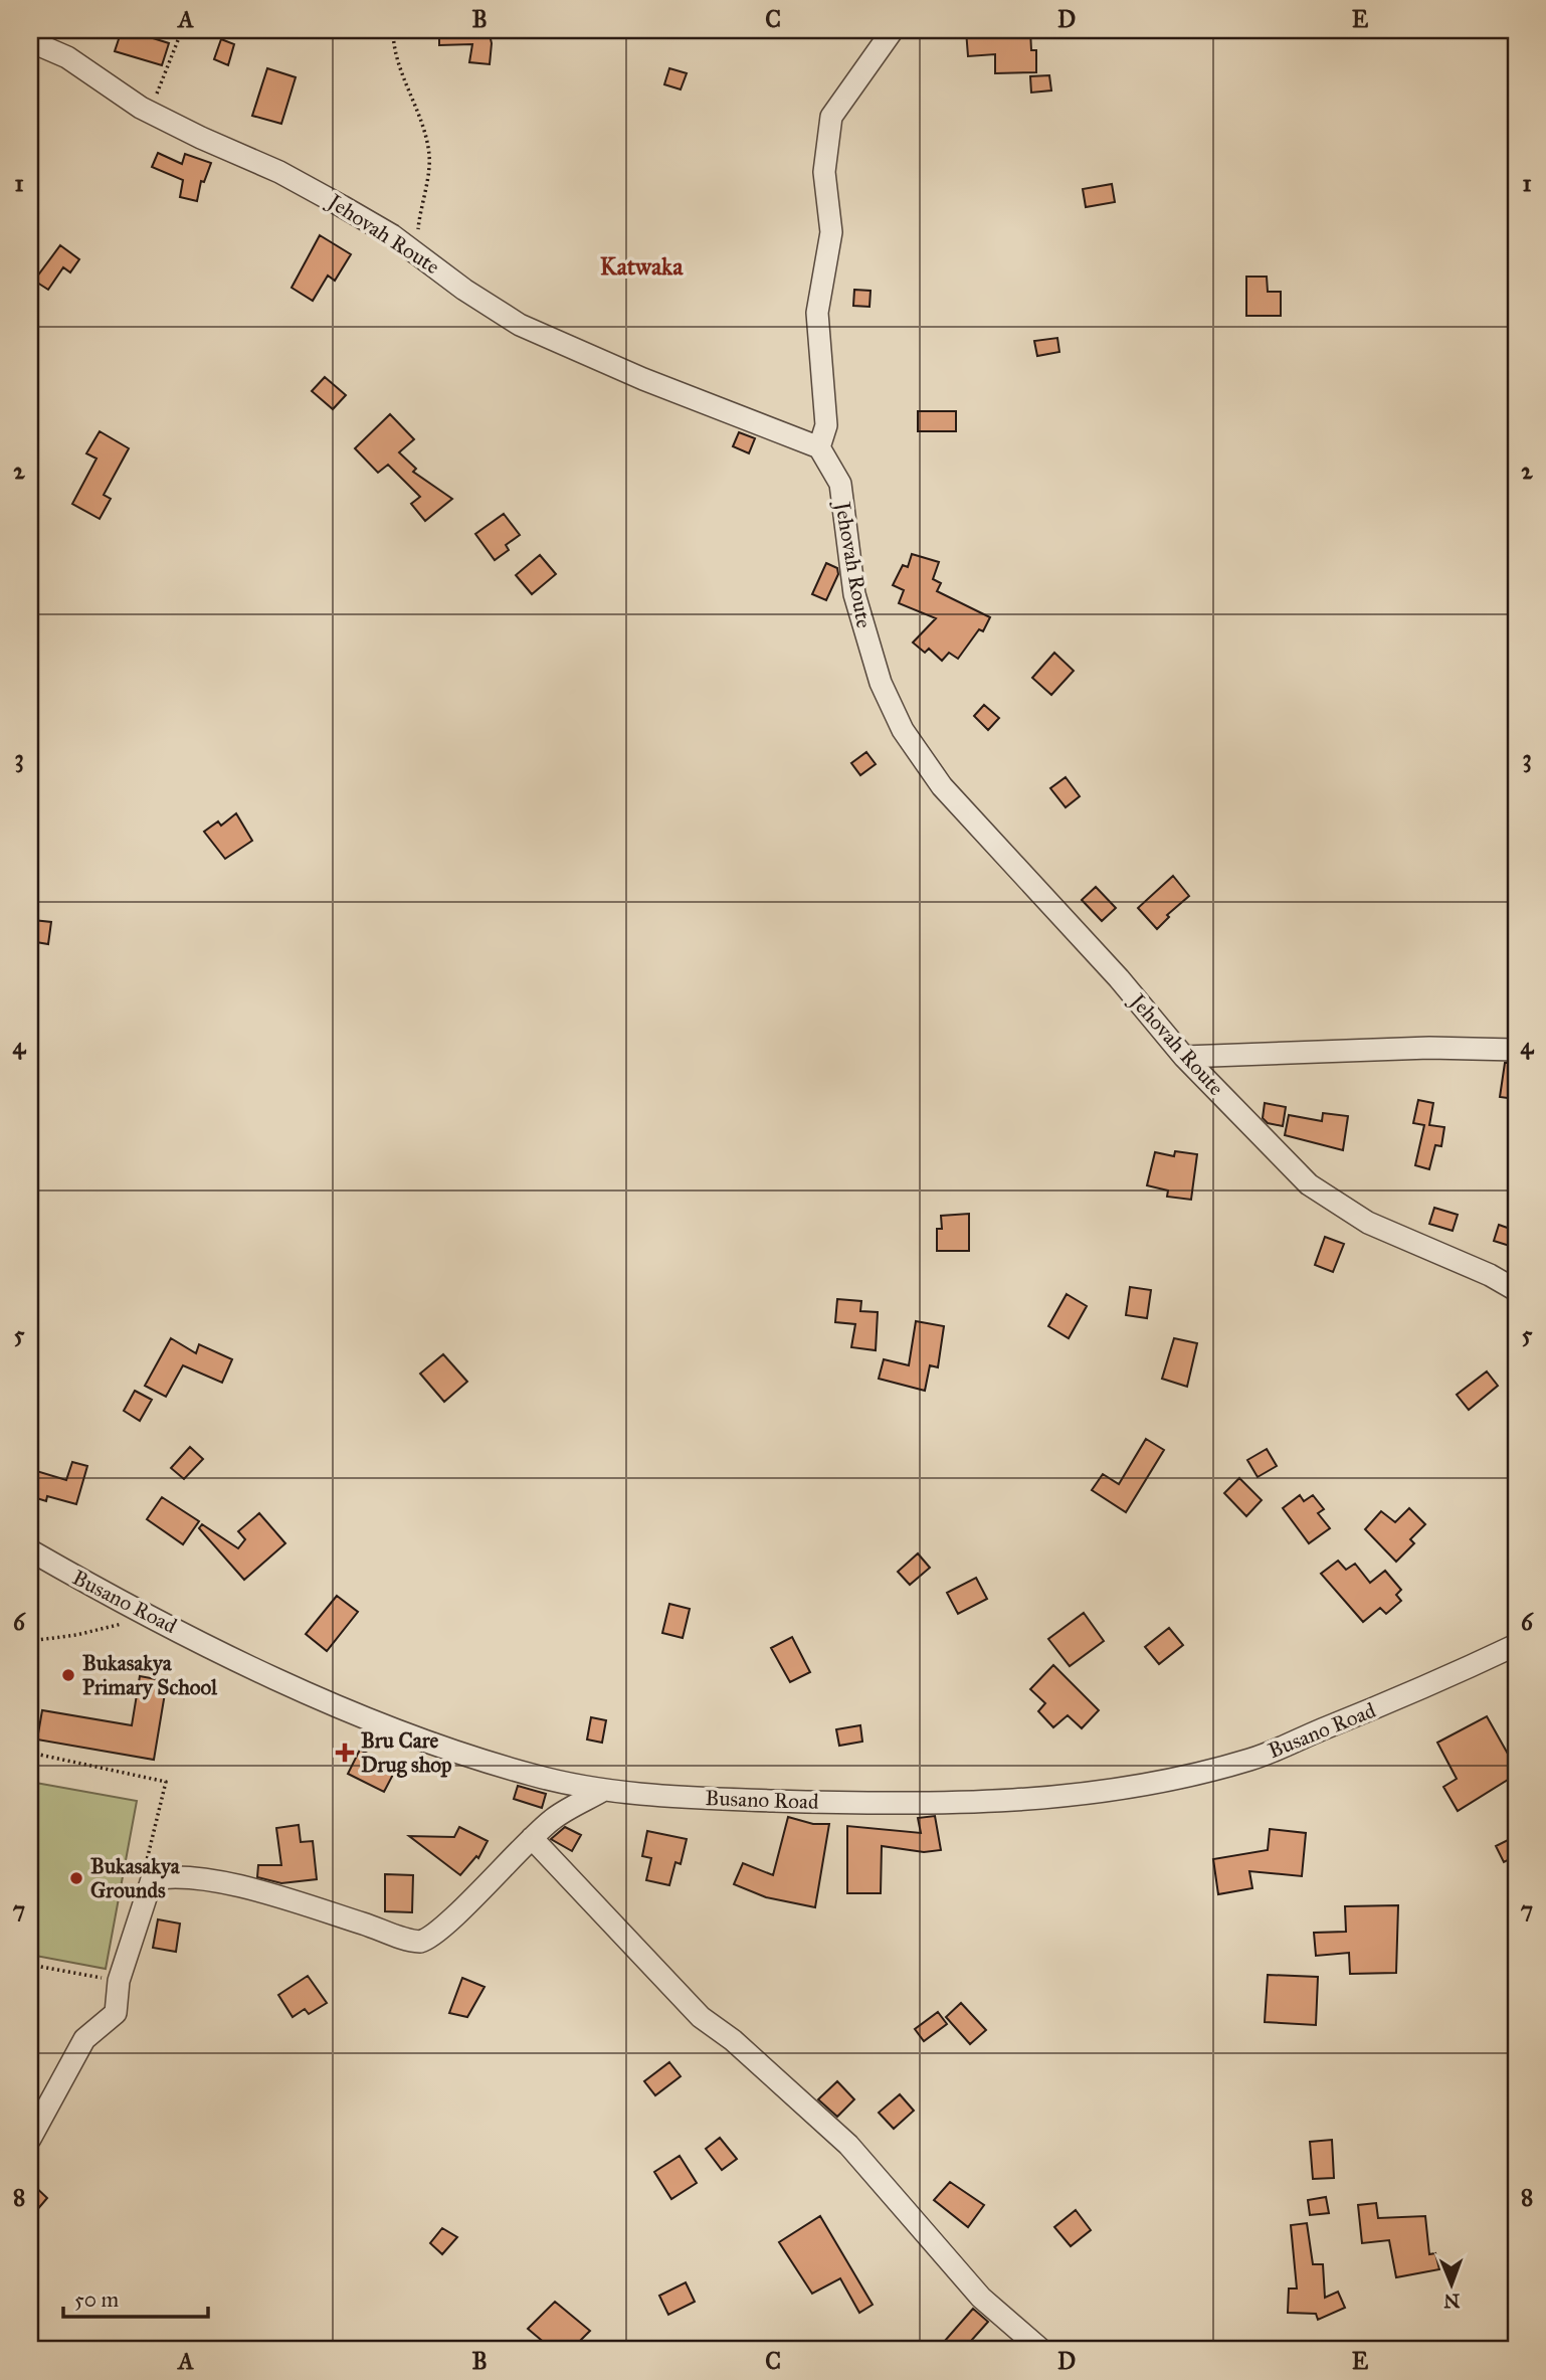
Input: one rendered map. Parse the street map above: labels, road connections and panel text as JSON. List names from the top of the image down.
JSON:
{
  "streets": {
    "street": ["Jehovah Route", "Busano Road"]
  },
  "districts": ["Katwaka"],
  "places": {
    "other": ["Bukasakya Primary School", "Bukasakya Grounds"],
    "health": ["Bru Care Drug shop"]
  },
  "scale_bar": "50 m",
  "north": "bottom",
  "grid": {
    "columns": [
      "A",
      "B",
      "C",
      "D",
      "E"
    ],
    "rows": [
      "1",
      "2",
      "3",
      "4",
      "5",
      "6",
      "7",
      "8"
    ]
  }
}
